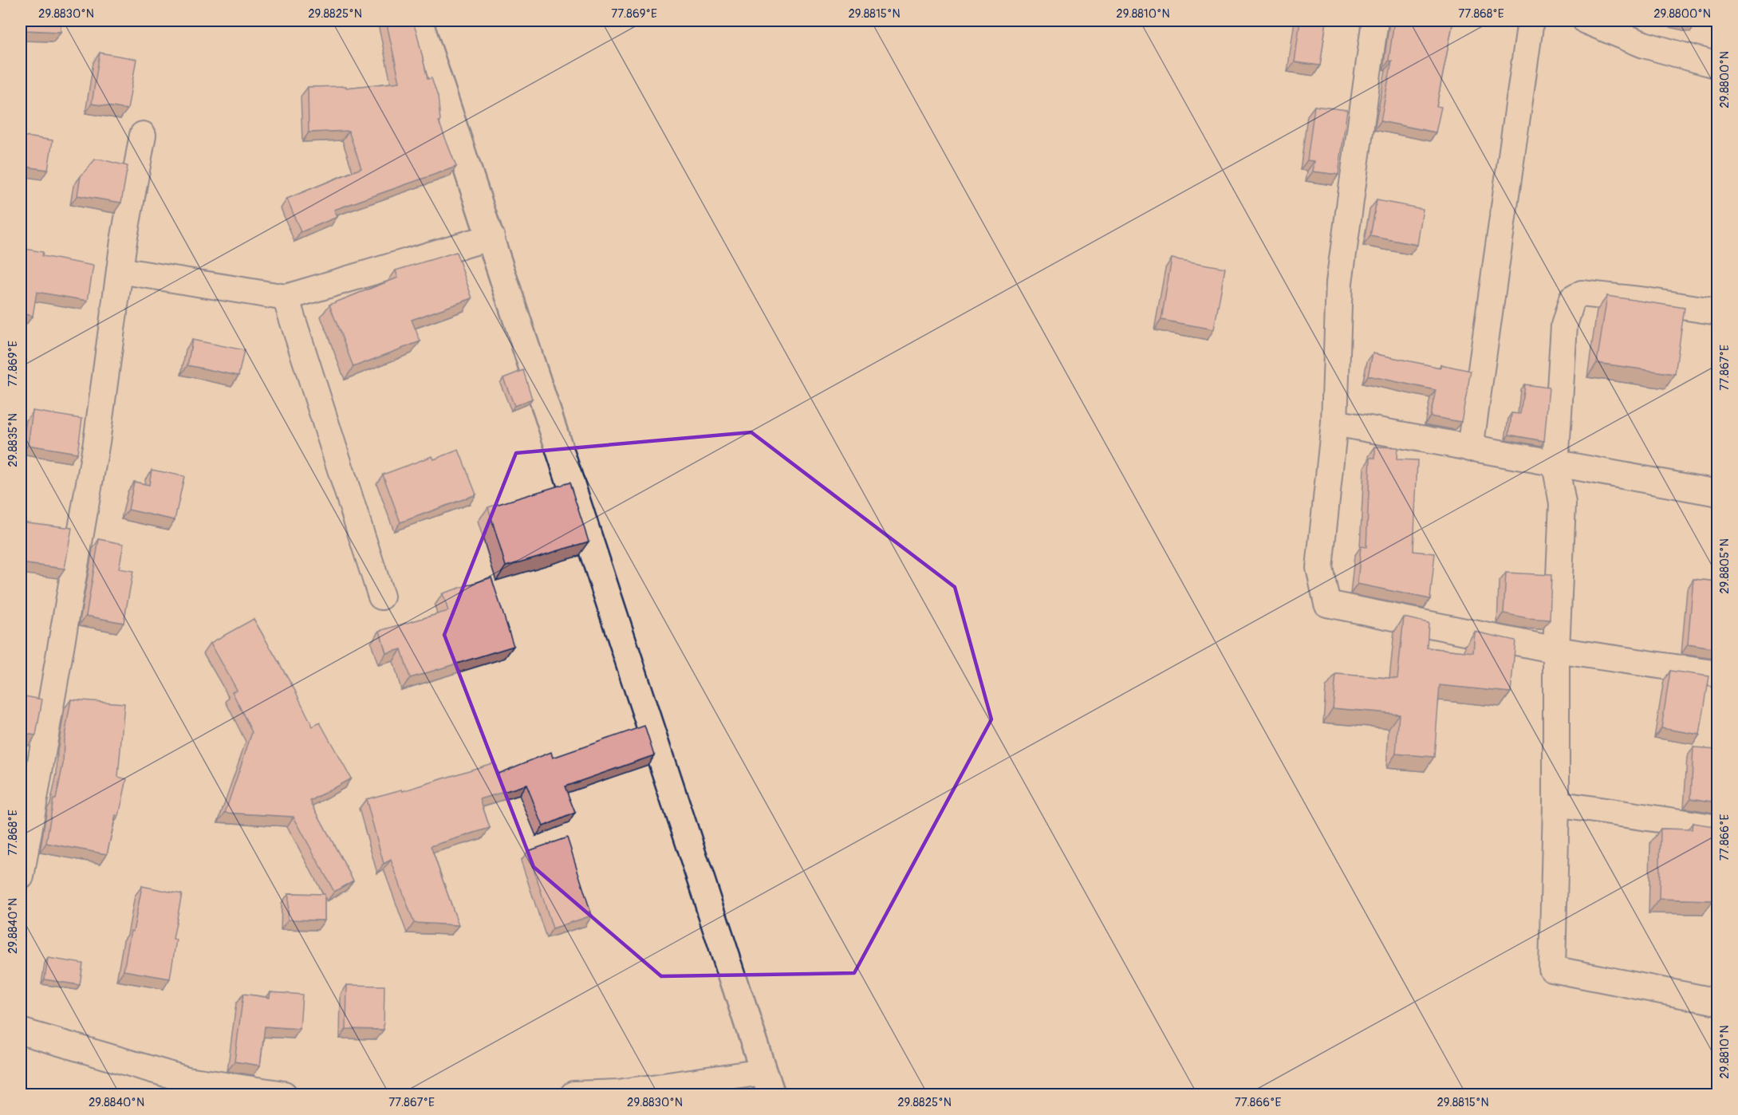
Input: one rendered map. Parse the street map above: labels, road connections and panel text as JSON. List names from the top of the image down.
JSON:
{
  "coordinates": [
    "29.8830°N",
    "29.8825°N",
    "77.869°E",
    "29.8815°N",
    "29.8810°N",
    "77.868°E",
    "29.8800°N",
    "77.867°E",
    "29.8835°N",
    "29.8805°N",
    "77.866°E",
    "29.8840°N"
  ]
}
